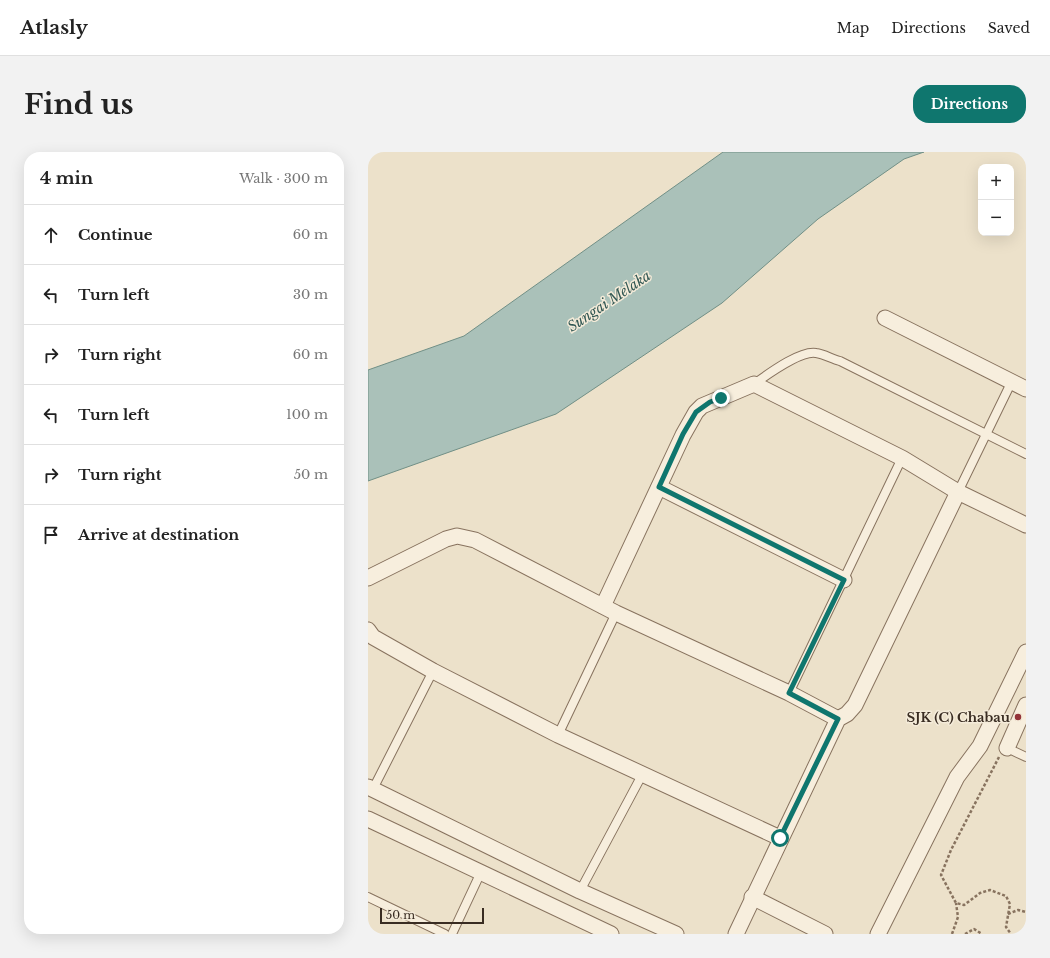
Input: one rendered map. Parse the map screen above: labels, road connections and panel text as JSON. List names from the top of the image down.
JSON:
{
  "water": ["Sungai Melaka"],
  "places": ["SJK (C) Chabau"],
  "scale_bar": "50 m",
  "page": {
    "header": "Atlasly",
    "nav": ["Map", "Directions", "Saved"],
    "buttons": "Directions",
    "title": "Find us",
    "heading": ["4 min", "Walk · 300 m"],
    "map_buttons": ["+", "−"],
    "list": [
      ["Continue", "60 m"],
      ["Turn left", "30 m"],
      ["Turn right", "60 m"],
      ["Turn left", "100 m"],
      ["Turn right", "50 m"],
      "Arrive at destination"
    ],
    "scale": "50 m"
  }
}
